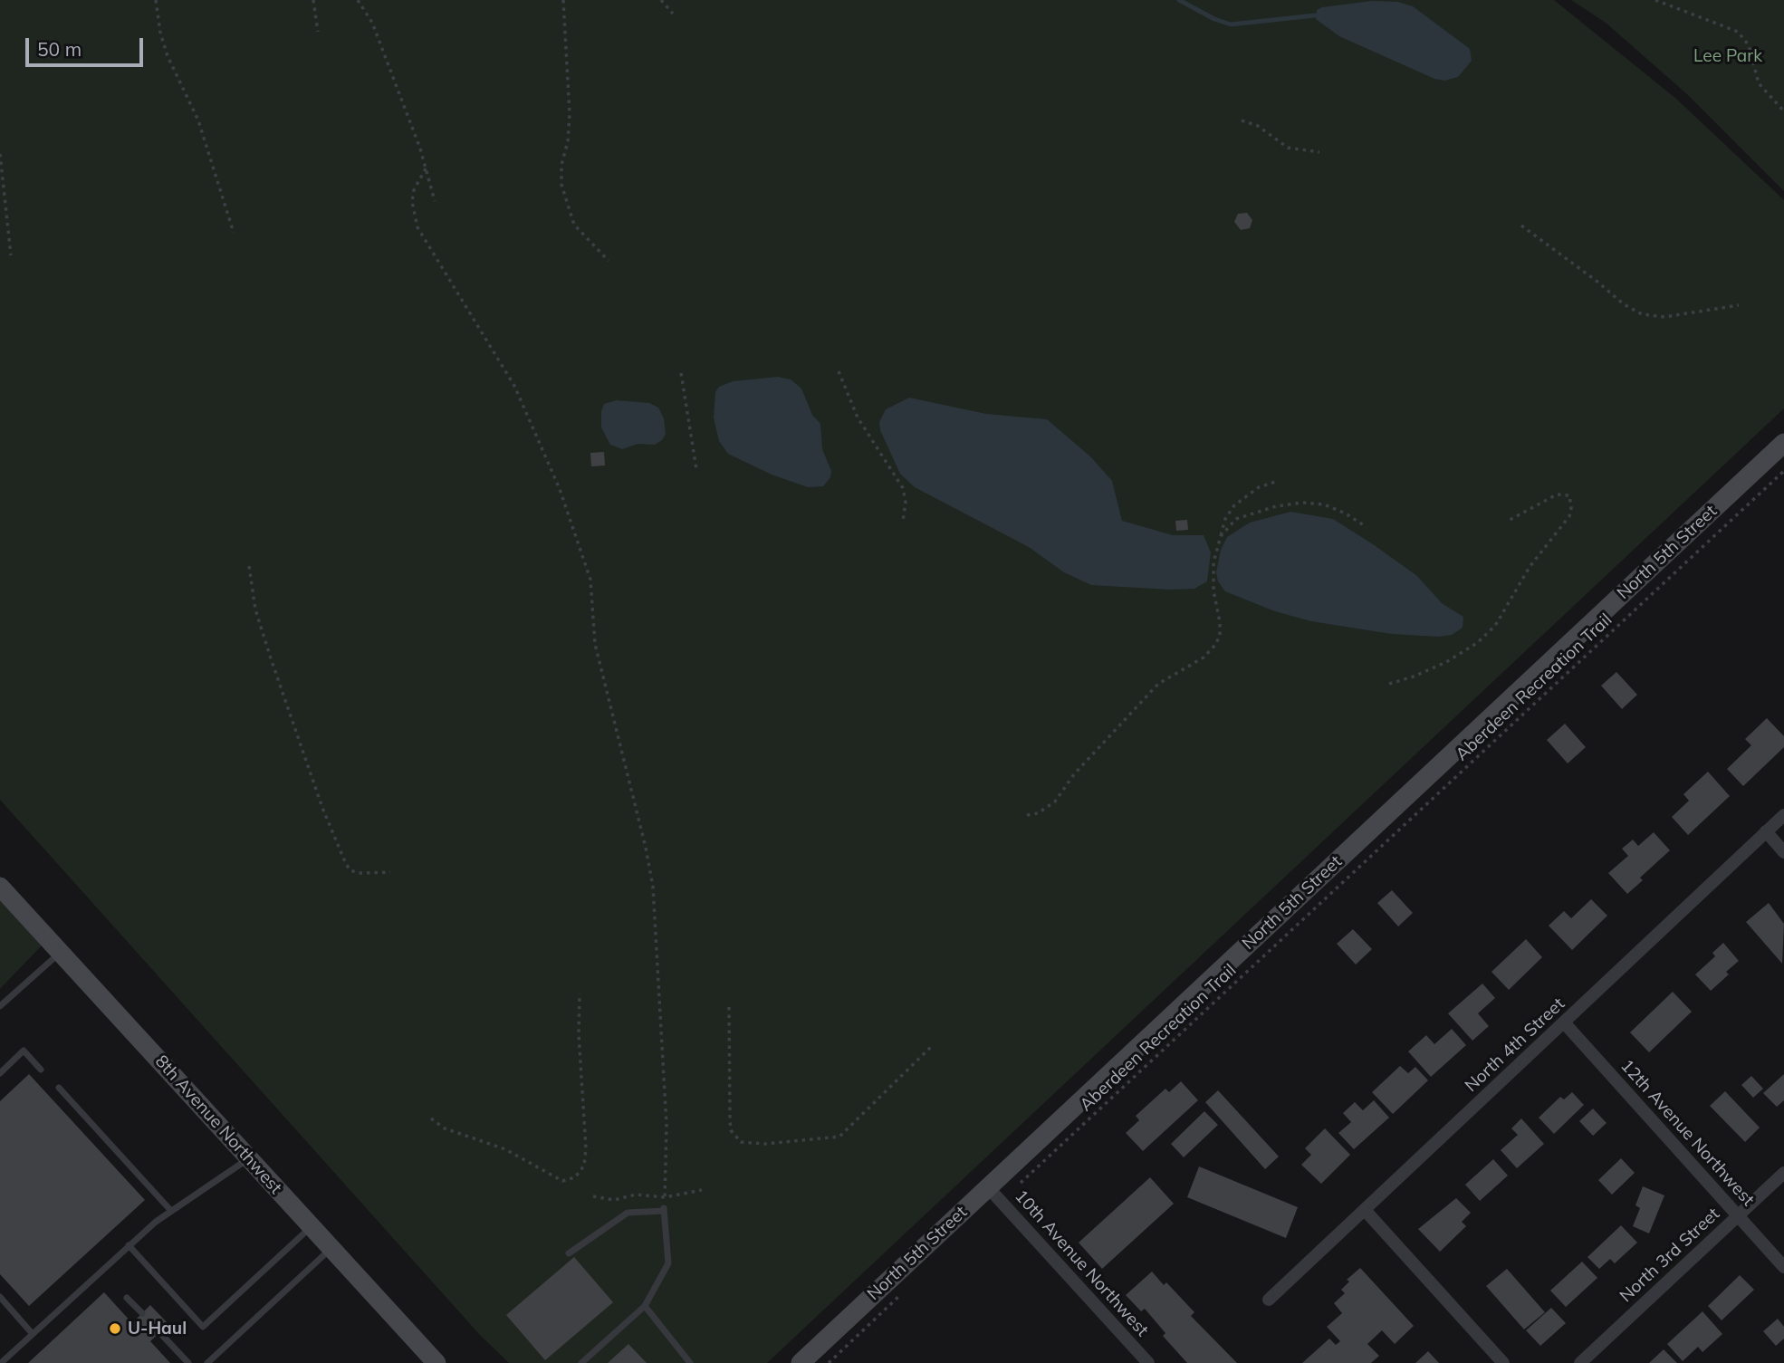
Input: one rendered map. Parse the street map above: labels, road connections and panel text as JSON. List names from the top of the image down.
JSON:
{
  "streets": {
    "street": [
      "North 5th Street",
      "North 4th Street",
      "8th Avenue Northwest",
      "12th Avenue Northwest",
      "North 3rd Street",
      "10th Avenue Northwest"
    ],
    "path": ["Aberdeen Recreation Trail"]
  },
  "crossings": [
    ["North 5th Street", "Aberdeen Recreation Trail"],
    ["North 5th Street", "10th Avenue Northwest"],
    ["Aberdeen Recreation Trail", "10th Avenue Northwest"],
    ["North 4th Street", "12th Avenue Northwest"],
    ["12th Avenue Northwest", "North 3rd Street"]
  ],
  "parks": ["Lee Park"],
  "places": ["U-Haul"],
  "scale_bar": "50 m"
}
